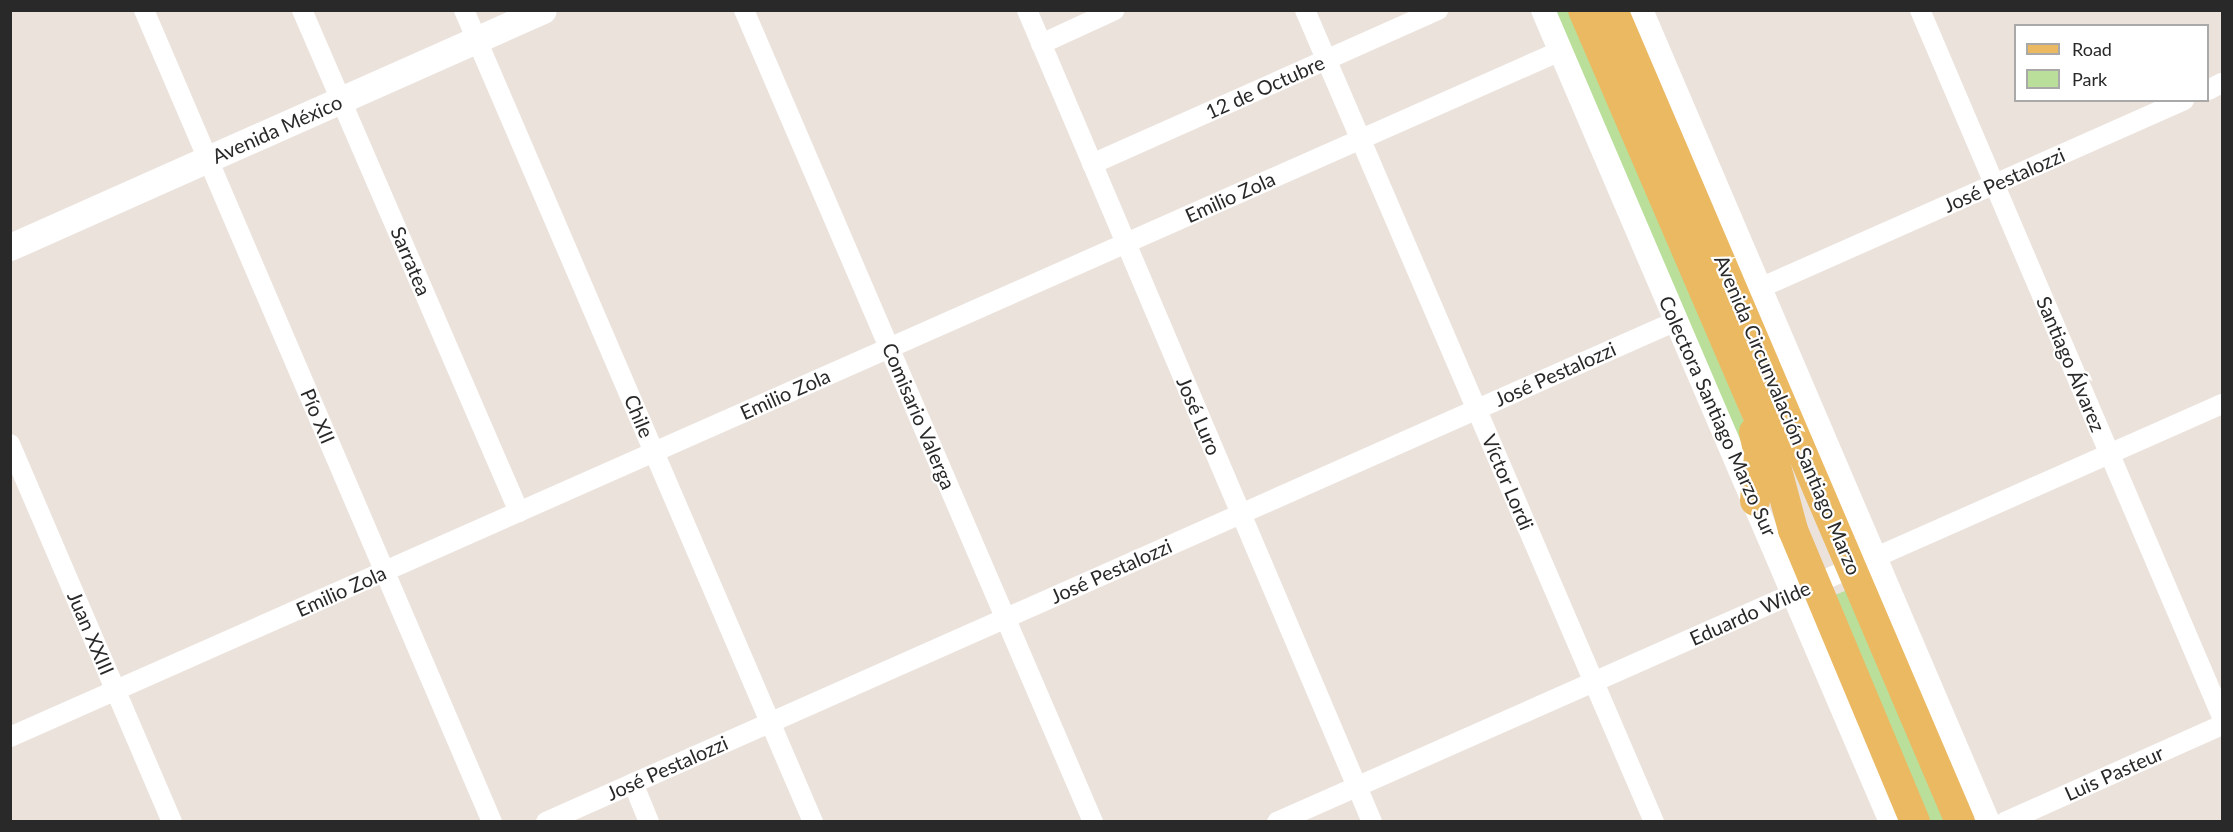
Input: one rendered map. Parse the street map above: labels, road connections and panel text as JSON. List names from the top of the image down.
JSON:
{
  "streets": {
    "main road": ["Avenida México", "Avenida Circunvalación Santiago Marzo"],
    "street": [
      "12 de Octubre",
      "José Pestalozzi",
      "Emilio Zola",
      "Sarratea",
      "Santiago Álvarez",
      "Pío XII",
      "Chile",
      "Comisario Valerga",
      "José Luro",
      "Colectora Santiago Marzo Sur",
      "Víctor Lordi",
      "Eduardo Wilde",
      "Juan XXIII",
      "Luis Pasteur"
    ]
  },
  "crossings": [
    ["12 de Octubre", "José Luro"],
    ["12 de Octubre", "Víctor Lordi"],
    ["Avenida México", "Sarratea"],
    ["Avenida México", "Pío XII"],
    ["Avenida México", "Chile"],
    ["José Pestalozzi", "Santiago Álvarez"],
    ["José Pestalozzi", "Chile"],
    ["José Pestalozzi", "Comisario Valerga"],
    ["José Pestalozzi", "José Luro"],
    ["José Pestalozzi", "Colectora Santiago Marzo Sur"],
    ["José Pestalozzi", "Víctor Lordi"],
    ["Emilio Zola", "Sarratea"],
    ["Emilio Zola", "Pío XII"],
    ["Emilio Zola", "Chile"],
    ["Emilio Zola", "Comisario Valerga"],
    ["Emilio Zola", "José Luro"],
    ["Emilio Zola", "Colectora Santiago Marzo Sur"],
    ["Emilio Zola", "Víctor Lordi"],
    ["Emilio Zola", "Juan XXIII"],
    ["Santiago Álvarez", "Eduardo Wilde"],
    ["Avenida Circunvalación Santiago Marzo", "Colectora Santiago Marzo Sur"],
    ["Avenida Circunvalación Santiago Marzo", "Eduardo Wilde"],
    ["José Luro", "Eduardo Wilde"],
    ["Colectora Santiago Marzo Sur", "Eduardo Wilde"],
    ["Víctor Lordi", "Eduardo Wilde"]
  ],
  "legend": ["Road", "Park"]
}
